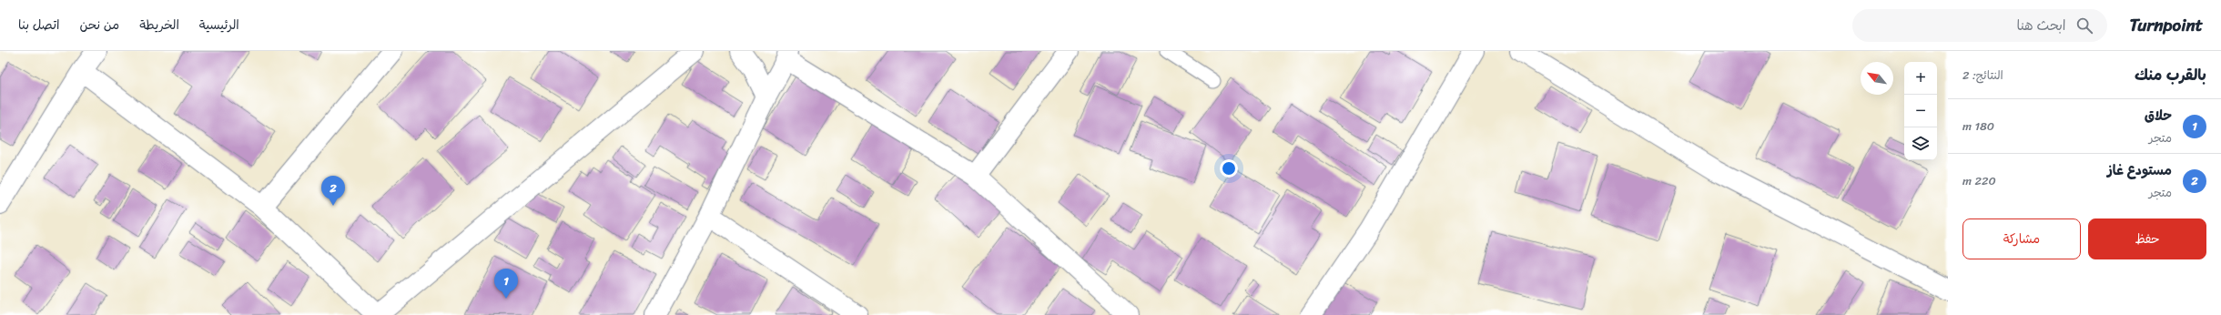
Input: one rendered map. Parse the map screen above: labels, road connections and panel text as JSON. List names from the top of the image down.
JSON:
{
  "north": "top left",
  "page": {
    "header": "Turnpoint",
    "search": "ابحث هنا",
    "nav": [
      "الرئيسية",
      "الخريطة",
      "من نحن",
      "اتصل بنا"
    ],
    "heading": ["بالقرب منك", "النتائج: 2"],
    "map_buttons": ["+", "−"],
    "list": [
      {
        "mark": "1",
        "name": "حلاق",
        "note": "متجر",
        "value": "180 m"
      },
      {
        "mark": "2",
        "name": "مستودع غاز",
        "note": "متجر",
        "value": "220 m"
      }
    ],
    "pins": ["2", "1"],
    "buttons": ["حفظ", "مشاركة"]
  }
}
